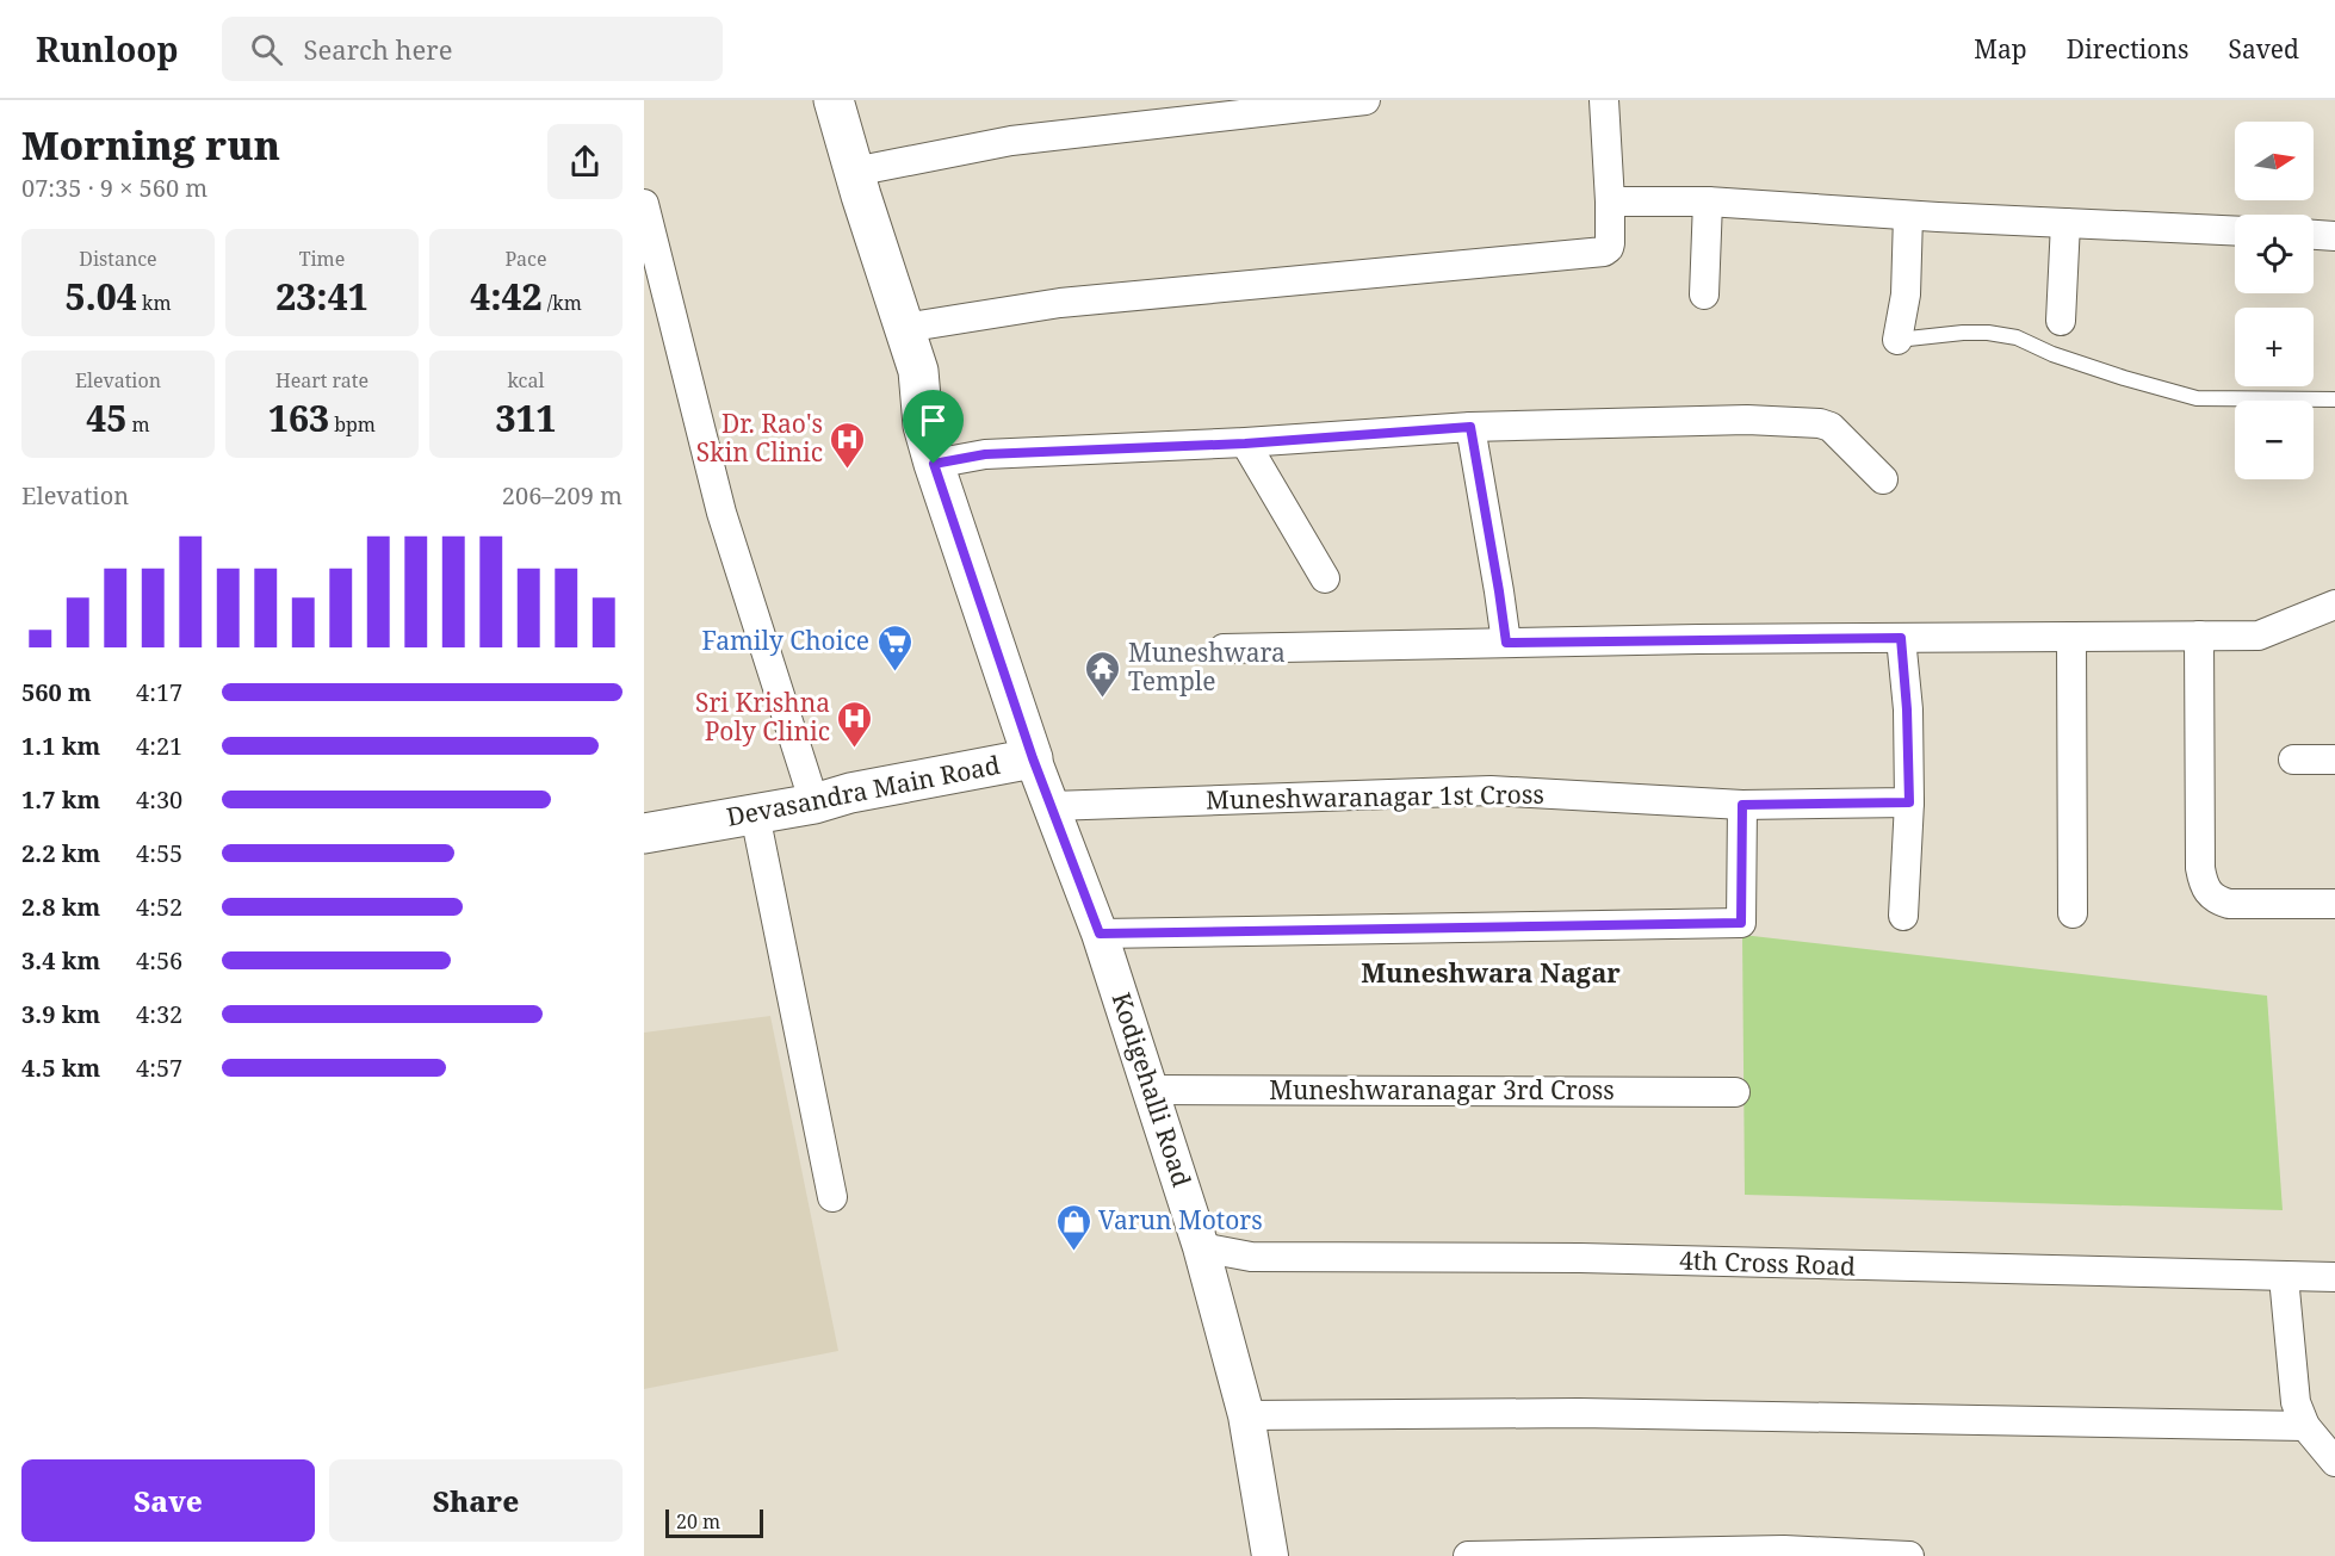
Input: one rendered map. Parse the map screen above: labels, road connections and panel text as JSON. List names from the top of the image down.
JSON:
{
  "streets": {
    "main road": ["Devasandra Main Road"],
    "street": [
      "Muneshwaranagar 1st Cross",
      "Kodigehalli Road",
      "Muneshwaranagar 3rd Cross",
      "4th Cross Road"
    ]
  },
  "crossings": [
    ["Devasandra Main Road", "Kodigehalli Road"],
    ["Muneshwaranagar 1st Cross", "Kodigehalli Road"],
    ["Kodigehalli Road", "Muneshwaranagar 3rd Cross"],
    ["Kodigehalli Road", "4th Cross Road"]
  ],
  "districts": ["Muneshwara Nagar"],
  "places": {
    "hospital": ["Dr. Rao's Skin Clinic", "Sri Krishna Poly Clinic"],
    "supermarket": ["Family Choice"],
    "temple": ["Muneshwara Temple"],
    "shop": ["Varun Motors"]
  },
  "scale_bar": "20 m",
  "north": "right",
  "page": {
    "header": "Runloop",
    "search": "Search here",
    "nav": ["Map", "Directions", "Saved"],
    "heading": ["Morning run", "07:35 · 9 × 560 m"],
    "map_buttons": ["+", "−"],
    "stats": [
      ["Distance", "5.04 km"],
      ["Time", "23:41"],
      ["Pace", "4:42 /km"],
      ["Elevation", "45 m"],
      ["Heart rate", "163 bpm"],
      ["kcal", "311"]
    ],
    "chart": ["Elevation", "206–209 m"],
    "list": [
      {
        "name": "560 m",
        "note": "4:17"
      },
      {
        "name": "1.1 km",
        "note": "4:21"
      },
      {
        "name": "1.7 km",
        "note": "4:30"
      },
      {
        "name": "2.2 km",
        "note": "4:55"
      },
      {
        "name": "2.8 km",
        "note": "4:52"
      },
      {
        "name": "3.4 km",
        "note": "4:56"
      },
      {
        "name": "3.9 km",
        "note": "4:32"
      },
      {
        "name": "4.5 km",
        "note": "4:57"
      }
    ],
    "buttons": ["Save", "Share"],
    "scale": "20 m"
  }
}
